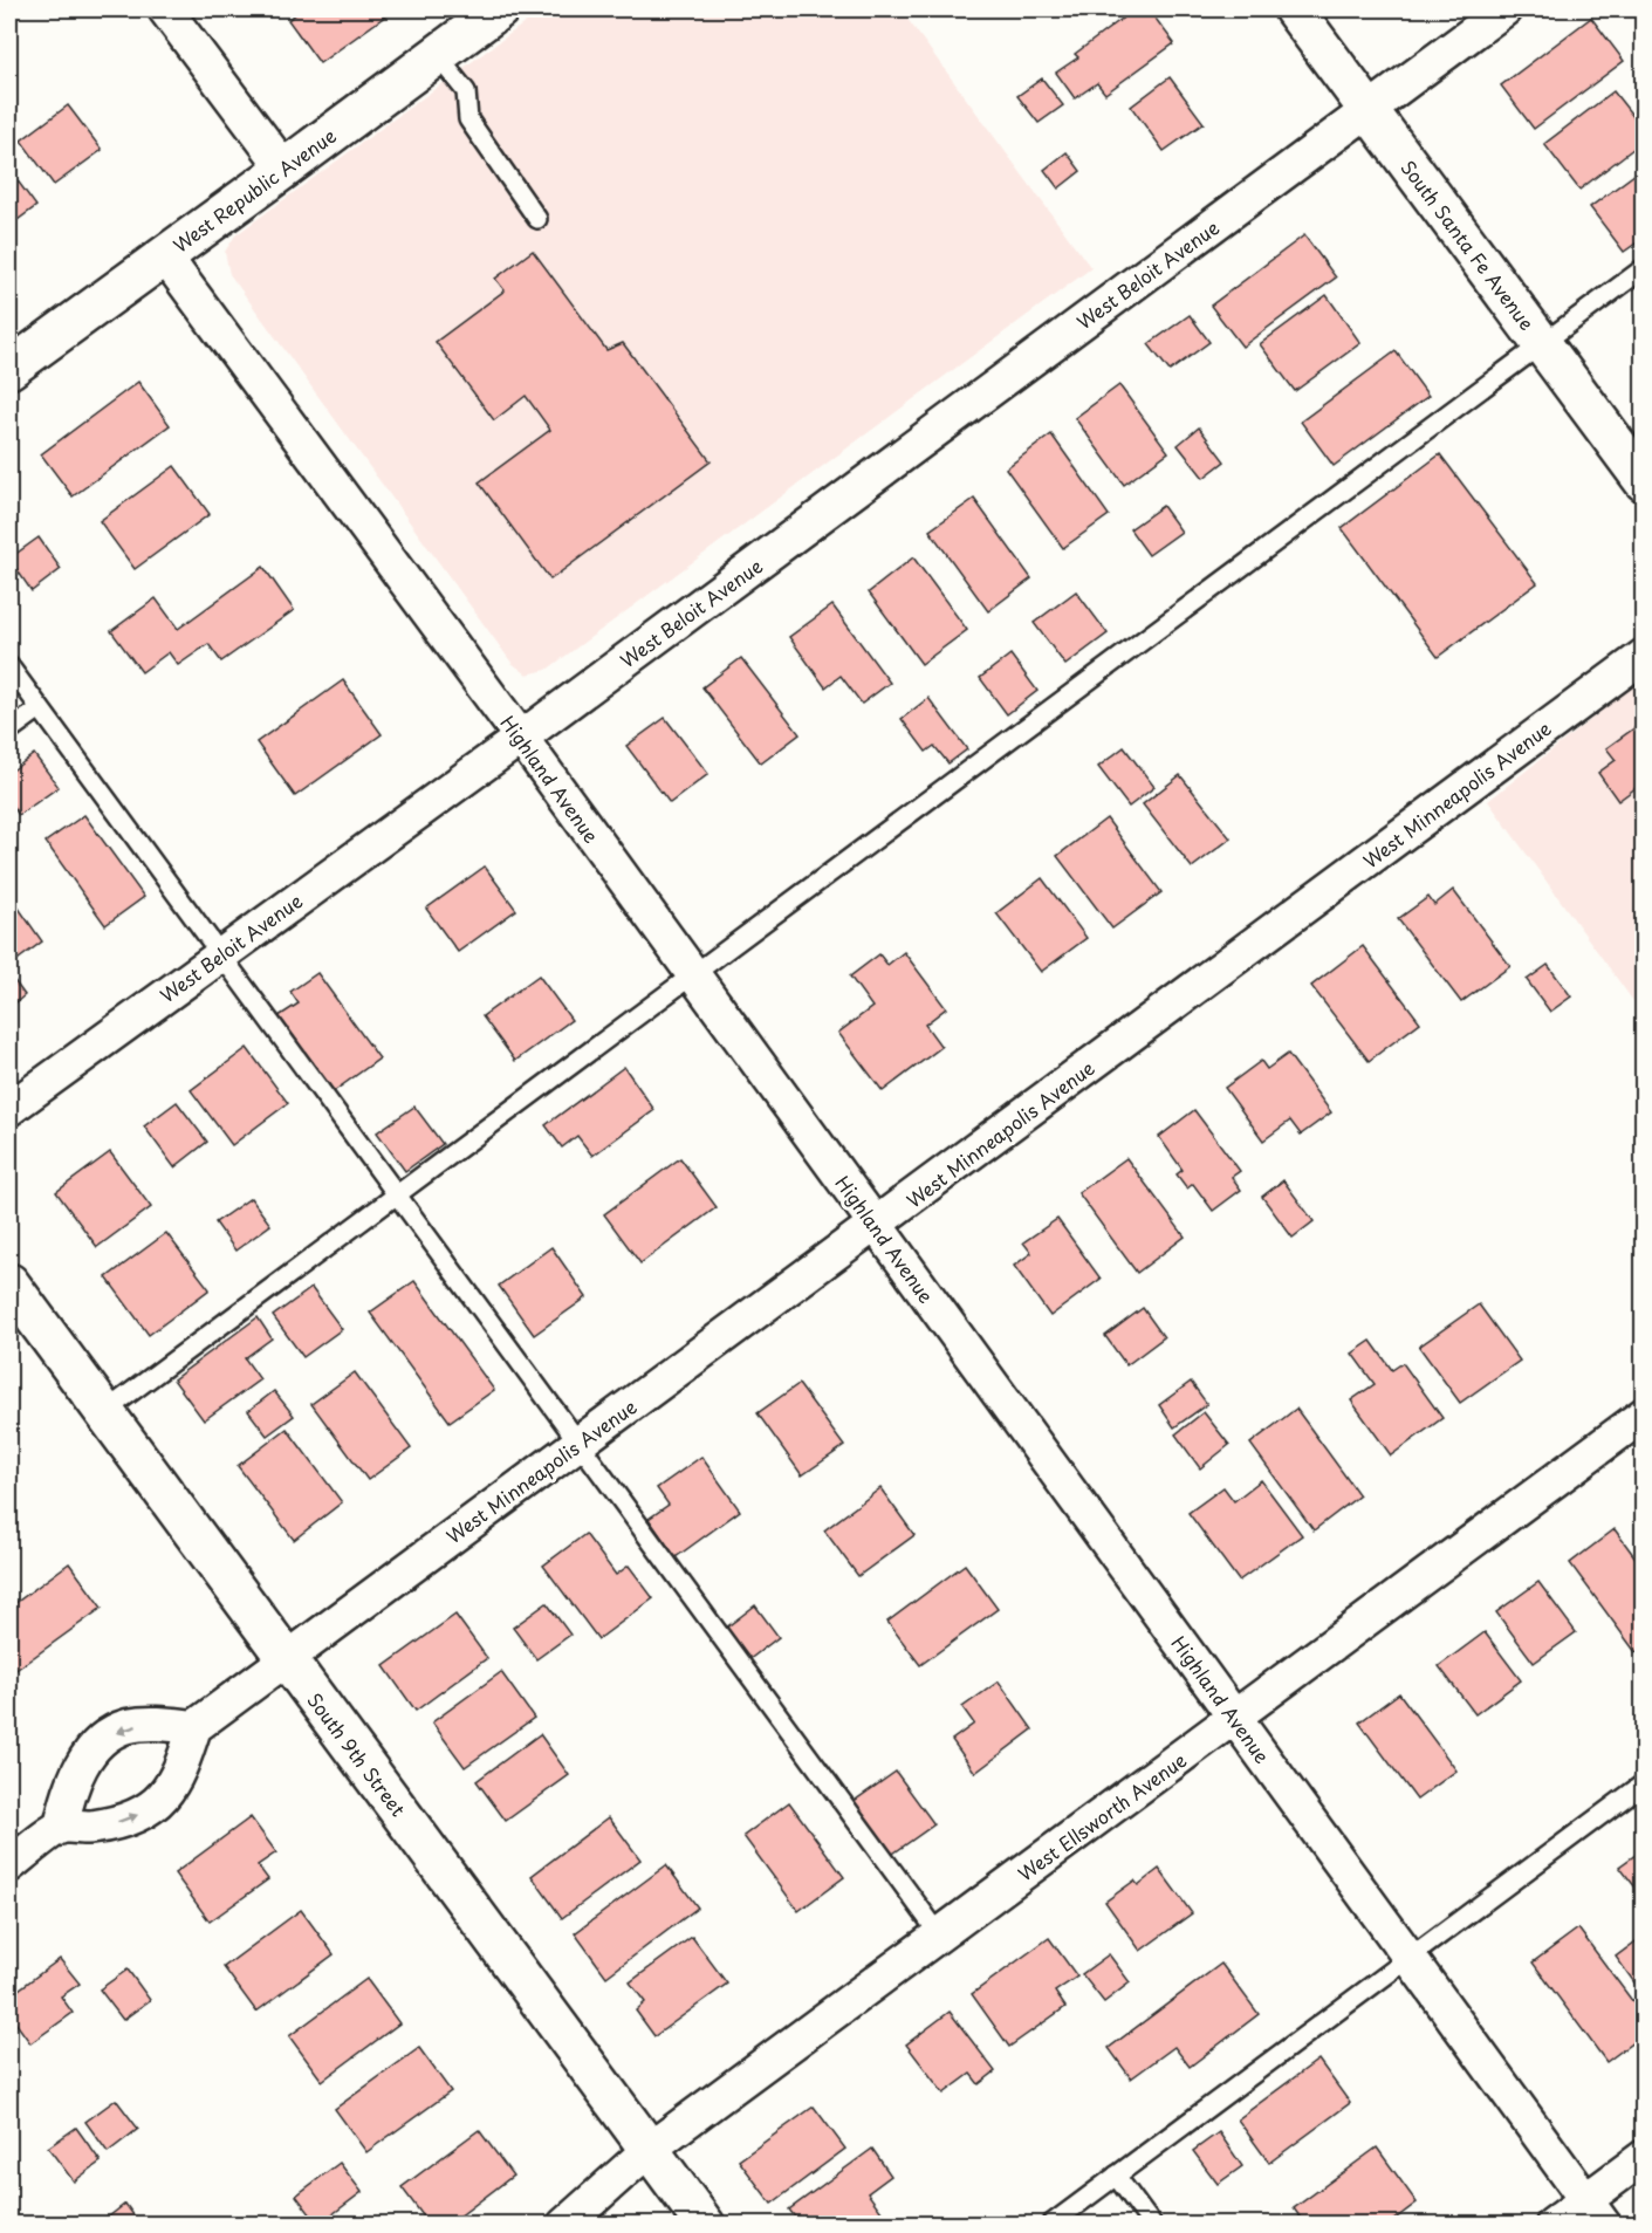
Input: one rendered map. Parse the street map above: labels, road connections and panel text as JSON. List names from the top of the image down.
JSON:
{
  "streets": {
    "main road": ["West Republic Avenue", "South Santa Fe Avenue", "South 9th Street"],
    "street": [
      "West Beloit Avenue",
      "Highland Avenue",
      "West Minneapolis Avenue",
      "West Ellsworth Avenue"
    ]
  },
  "crossings": [
    ["West Republic Avenue", "Highland Avenue"],
    ["South Santa Fe Avenue", "West Beloit Avenue"],
    ["West Beloit Avenue", "Highland Avenue"],
    ["Highland Avenue", "West Minneapolis Avenue"],
    ["Highland Avenue", "West Ellsworth Avenue"],
    ["West Minneapolis Avenue", "South 9th Street"],
    ["South 9th Street", "West Ellsworth Avenue"]
  ]
}
